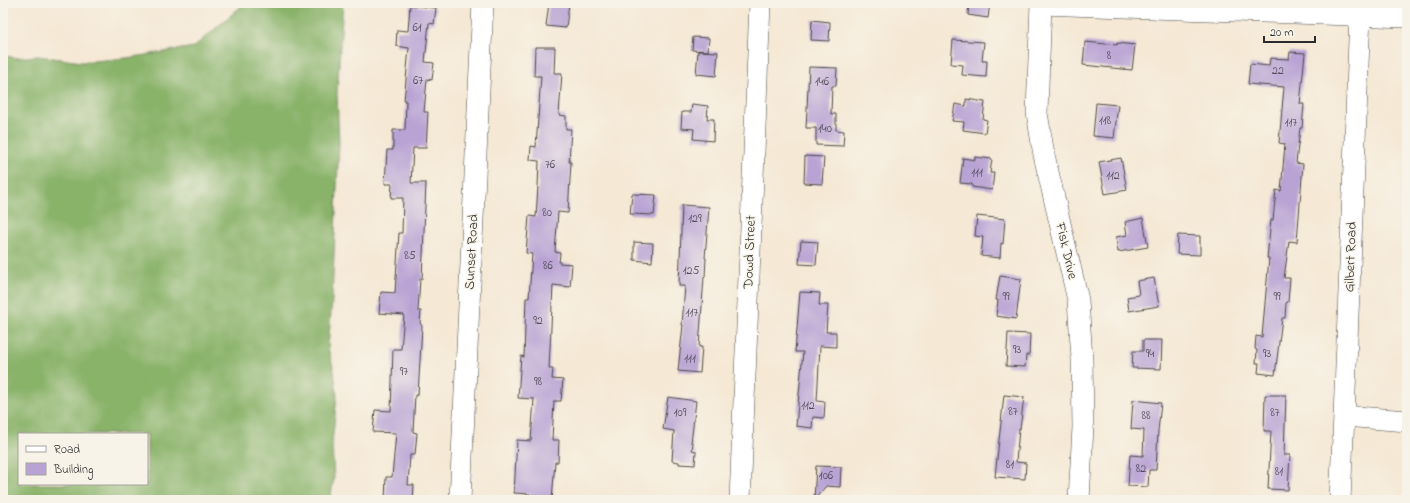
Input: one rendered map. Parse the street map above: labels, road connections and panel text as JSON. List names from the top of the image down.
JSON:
{
  "streets": {
    "street": [
      "Fisk Drive",
      "Sunset Road",
      "Dowd Street",
      "Gilbert Road"
    ]
  },
  "house_numbers": [
    "61",
    "8",
    "22",
    "67",
    "146",
    "118",
    "117",
    "140",
    "76",
    "111",
    "112",
    "80",
    "129",
    "85",
    "86",
    "125",
    "99",
    "99",
    "117",
    "92",
    "93",
    "94",
    "93",
    "111",
    "97",
    "98",
    "112",
    "87",
    "109",
    "87",
    "88",
    "81",
    "82",
    "81",
    "106"
  ],
  "legend": ["Road", "Building"],
  "scale_bar": "20 m"
}
